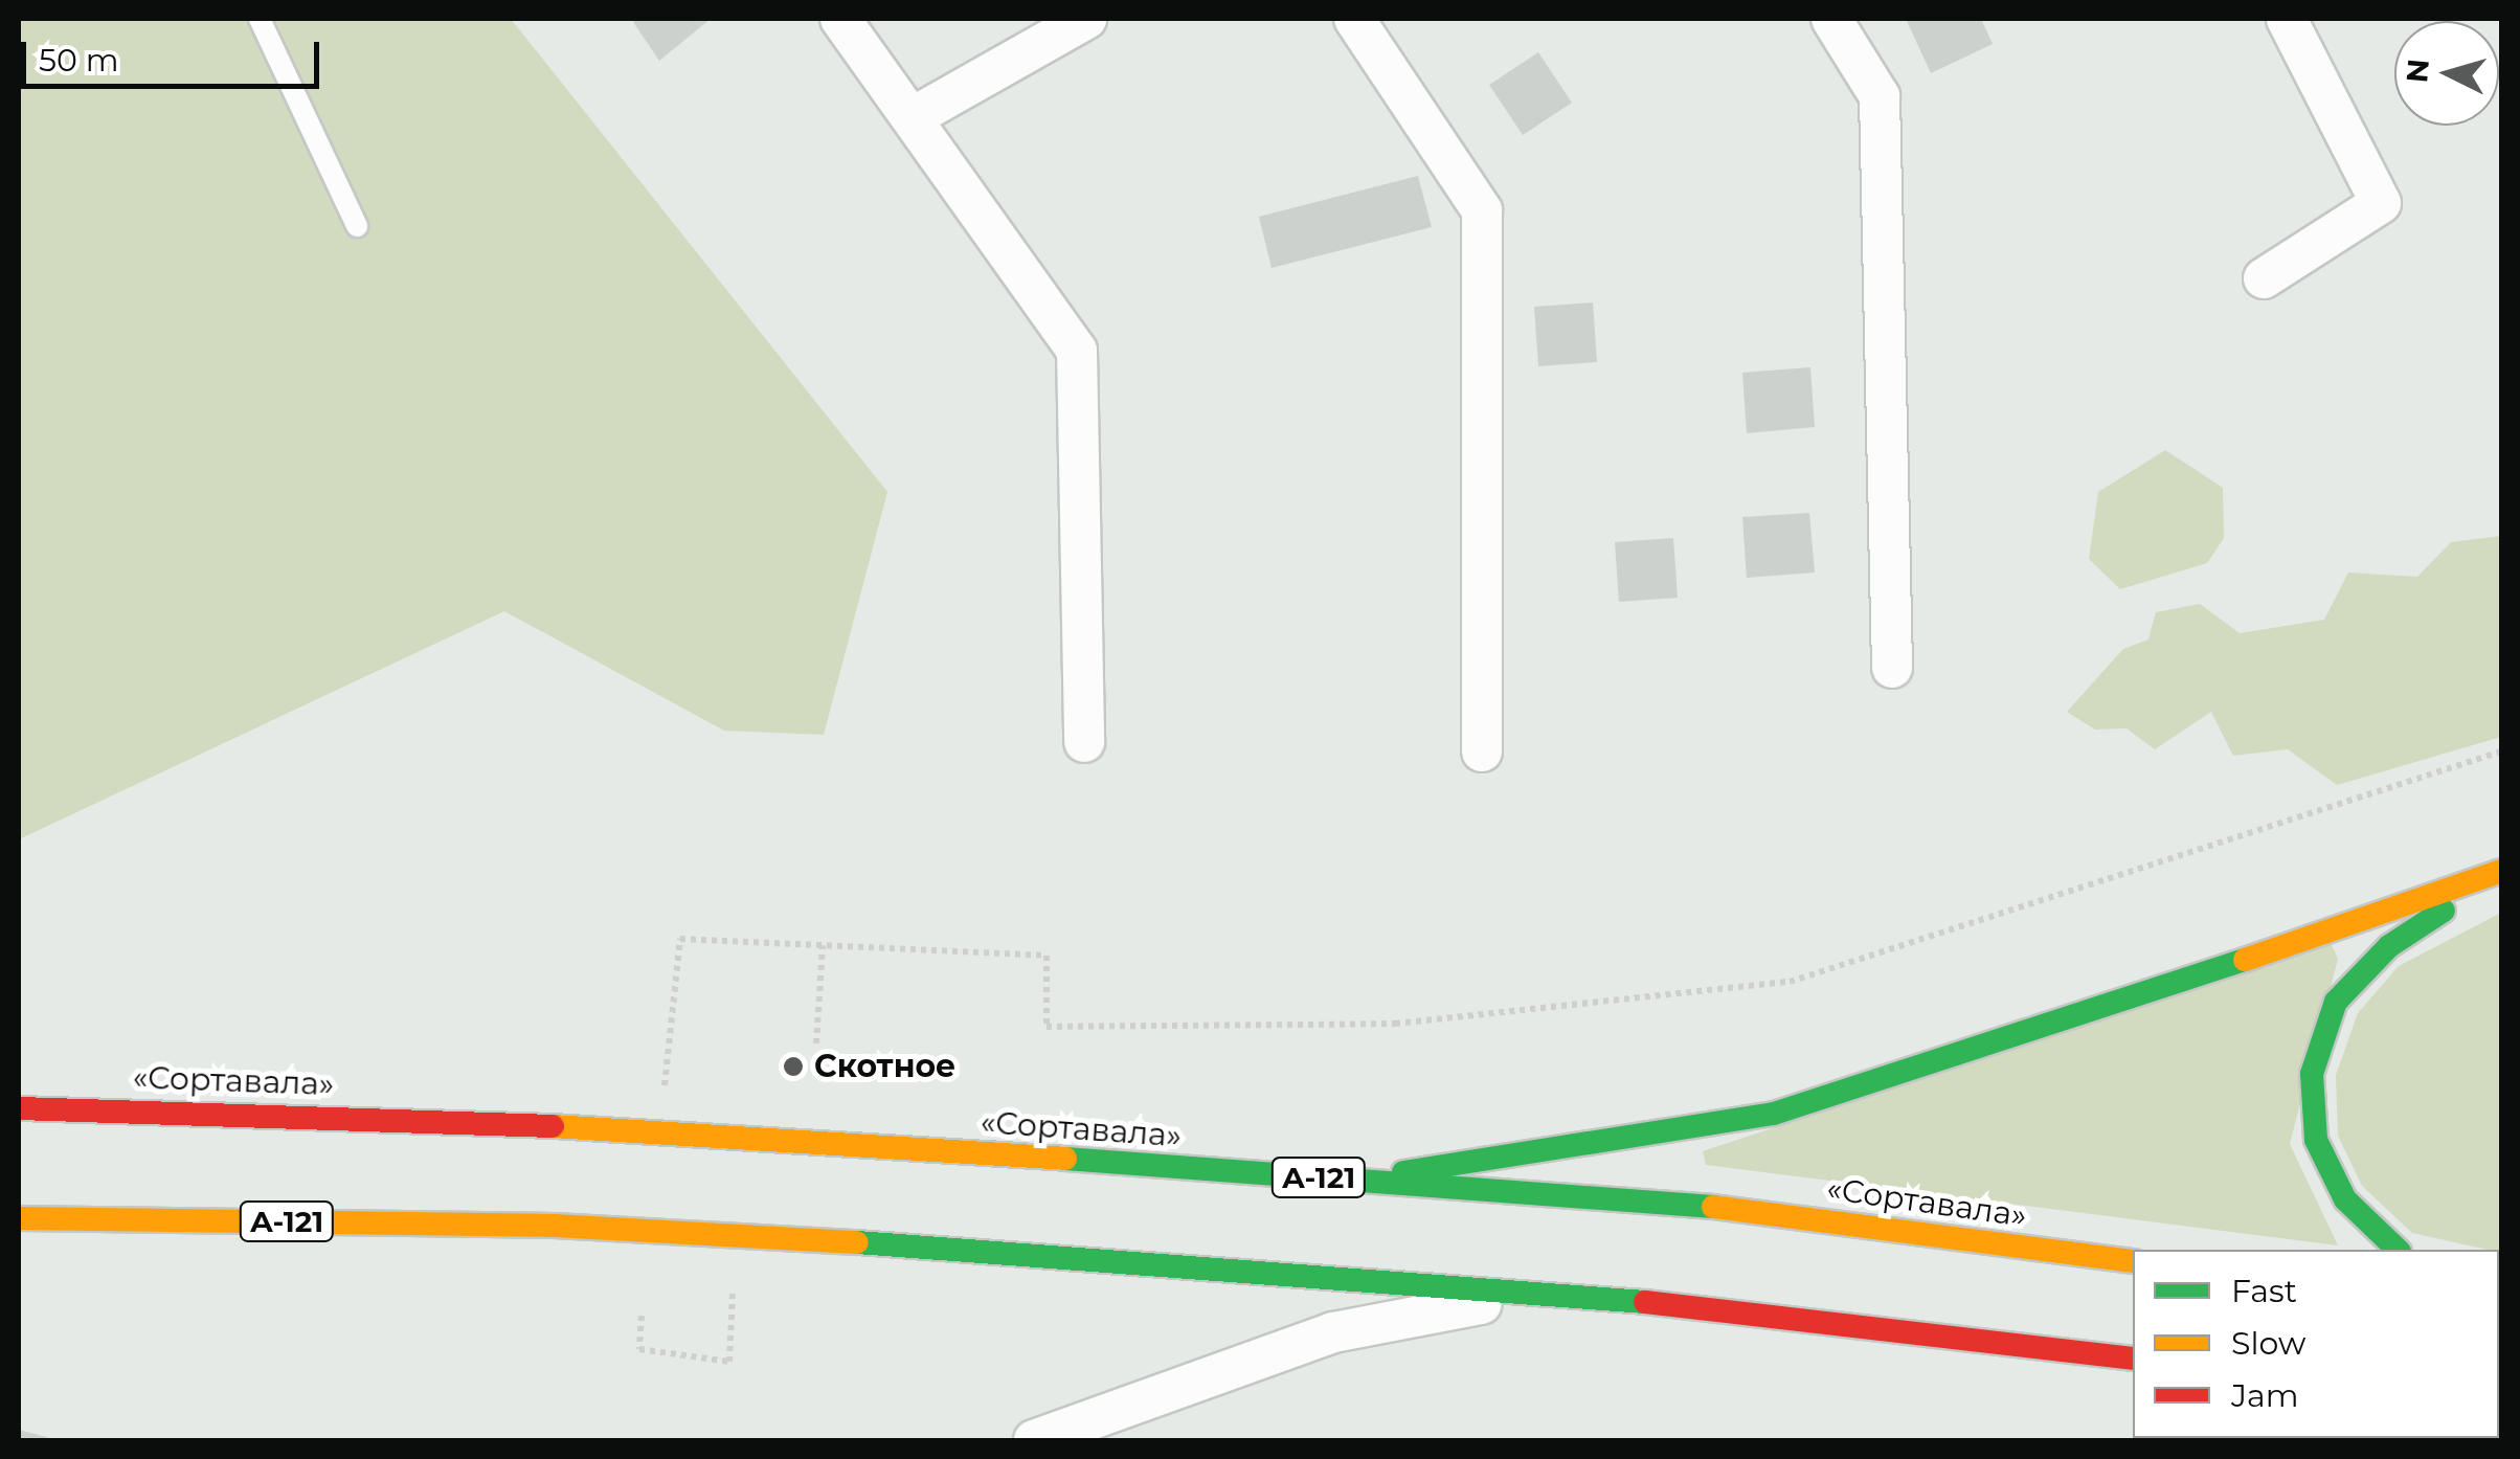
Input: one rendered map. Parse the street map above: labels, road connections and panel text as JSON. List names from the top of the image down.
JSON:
{
  "streets": {
    "main road": ["«Сортавала»", "А-121"]
  },
  "places": ["Скотное"],
  "legend": ["Fast", "Slow", "Jam"],
  "scale_bar": "50 m",
  "north": "left"
}
